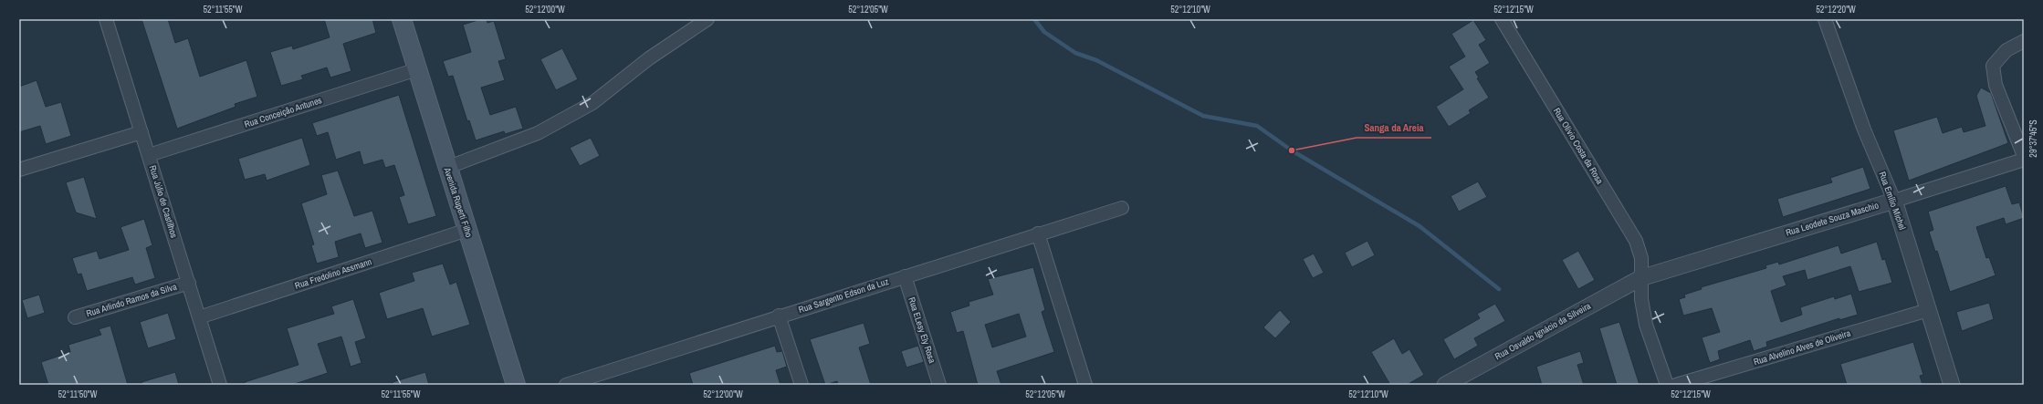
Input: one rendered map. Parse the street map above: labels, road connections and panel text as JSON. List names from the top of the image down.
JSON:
{
  "streets": {
    "main road": ["Avenida Ruperti Filho"],
    "street": [
      "Rua Conceição Antunes",
      "Rua Olívio Costa da Rosa",
      "Rua Emílio Michel",
      "Rua Júlio de Castilhos",
      "Rua Leodete Souza Maschio",
      "Rua Fredolino Assmann",
      "Rua Sargento Edson da Luz",
      "Rua Arlindo Ramos da Silva",
      "Rua ELesy Ely Rosa",
      "Rua Osvaldo Ignácio da Silveira",
      "Rua Alvelino Alves de Oliveira"
    ]
  },
  "crossings": [
    ["Rua Conceição Antunes", "Rua Júlio de Castilhos"],
    ["Rua Conceição Antunes", "Avenida Ruperti Filho"],
    ["Rua Olívio Costa da Rosa", "Rua Leodete Souza Maschio"],
    ["Rua Olívio Costa da Rosa", "Rua Osvaldo Ignácio da Silveira"],
    ["Rua Emílio Michel", "Rua Leodete Souza Maschio"],
    ["Rua Emílio Michel", "Rua Alvelino Alves de Oliveira"],
    ["Rua Júlio de Castilhos", "Rua Fredolino Assmann"],
    ["Rua Júlio de Castilhos", "Rua Arlindo Ramos da Silva"],
    ["Avenida Ruperti Filho", "Rua Fredolino Assmann"],
    ["Rua Leodete Souza Maschio", "Rua Osvaldo Ignácio da Silveira"],
    ["Rua Sargento Edson da Luz", "Rua ELesy Ely Rosa"]
  ],
  "places": ["Sanga da Areia"],
  "coordinates": [
    "52°11'55\"W",
    "52°12'00\"W",
    "52°12'05\"W",
    "52°12'10\"W",
    "52°12'15\"W",
    "52°12'20\"W",
    "29°37'45\"S",
    "52°11'50\"W"
  ]
}
